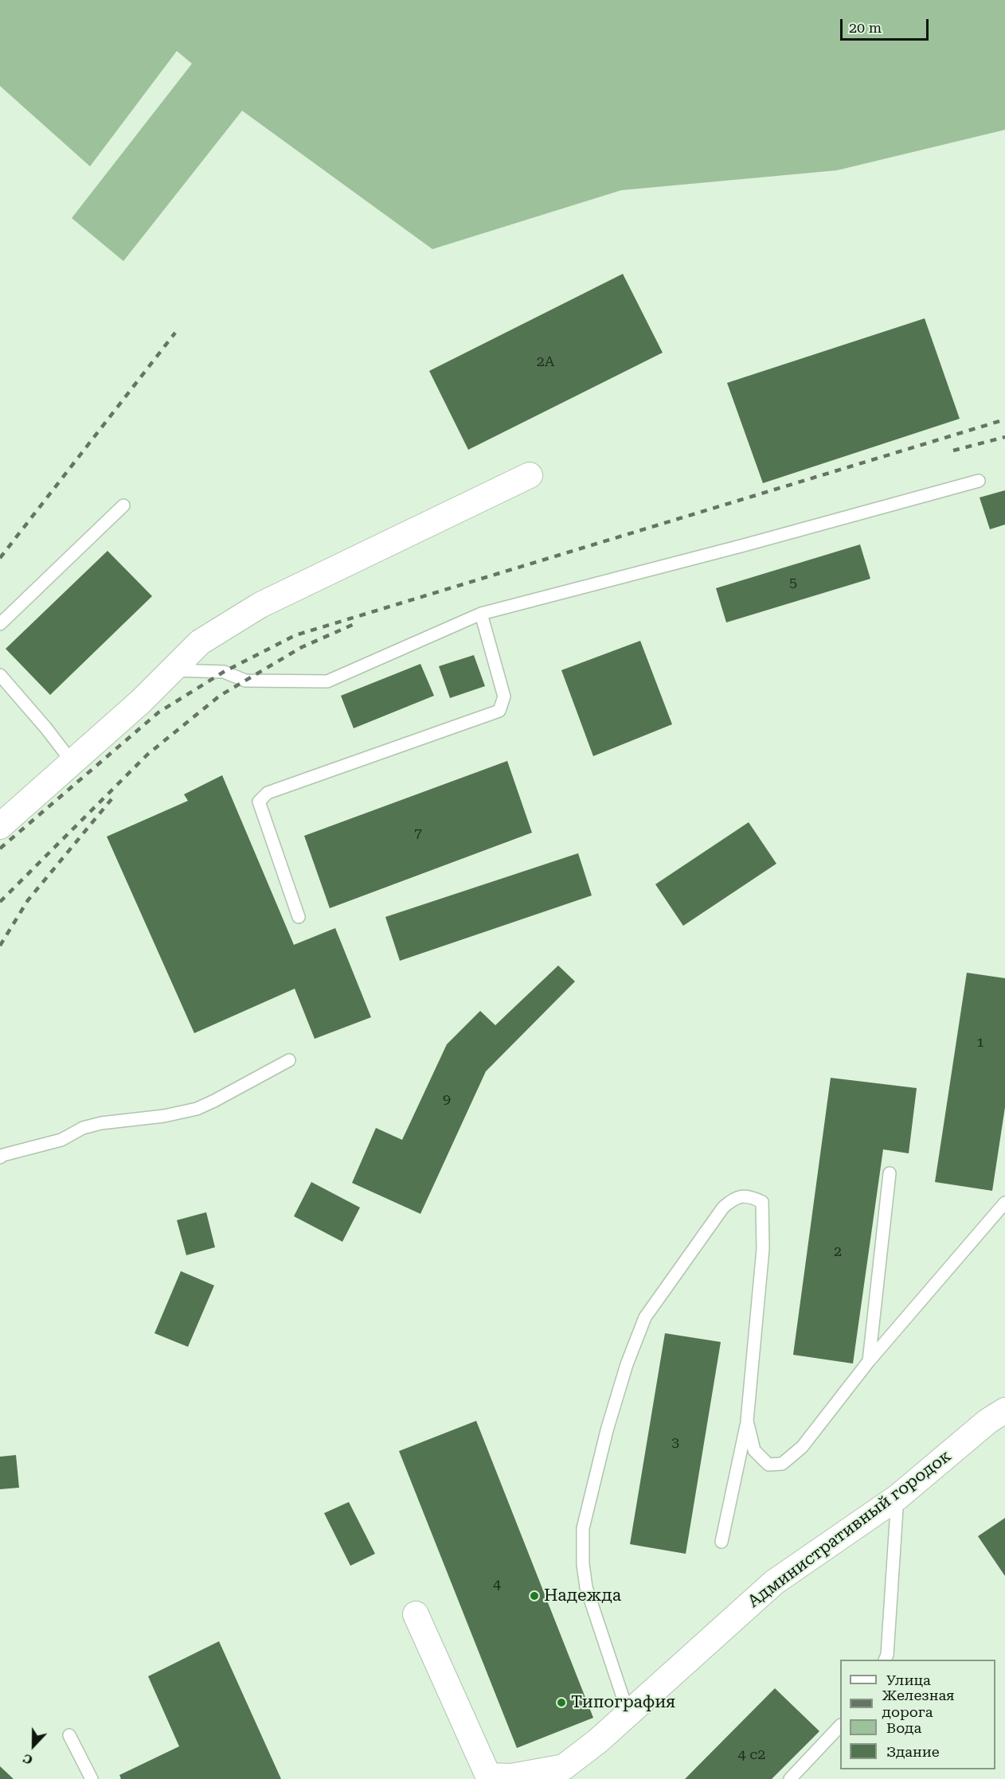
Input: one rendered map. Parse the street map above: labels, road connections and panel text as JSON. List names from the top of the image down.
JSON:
{
  "streets": {
    "street": ["Административный городок"]
  },
  "places": ["Надежда", "Типография"],
  "house_numbers": [
    "2А",
    "5",
    "7",
    "1",
    "9",
    "2",
    "3",
    "4",
    "4 с2"
  ],
  "legend": [
    "Улица",
    "Железная дорога",
    "Вода",
    "Здание"
  ],
  "scale_bar": "20 m",
  "north": "bottom"
}
